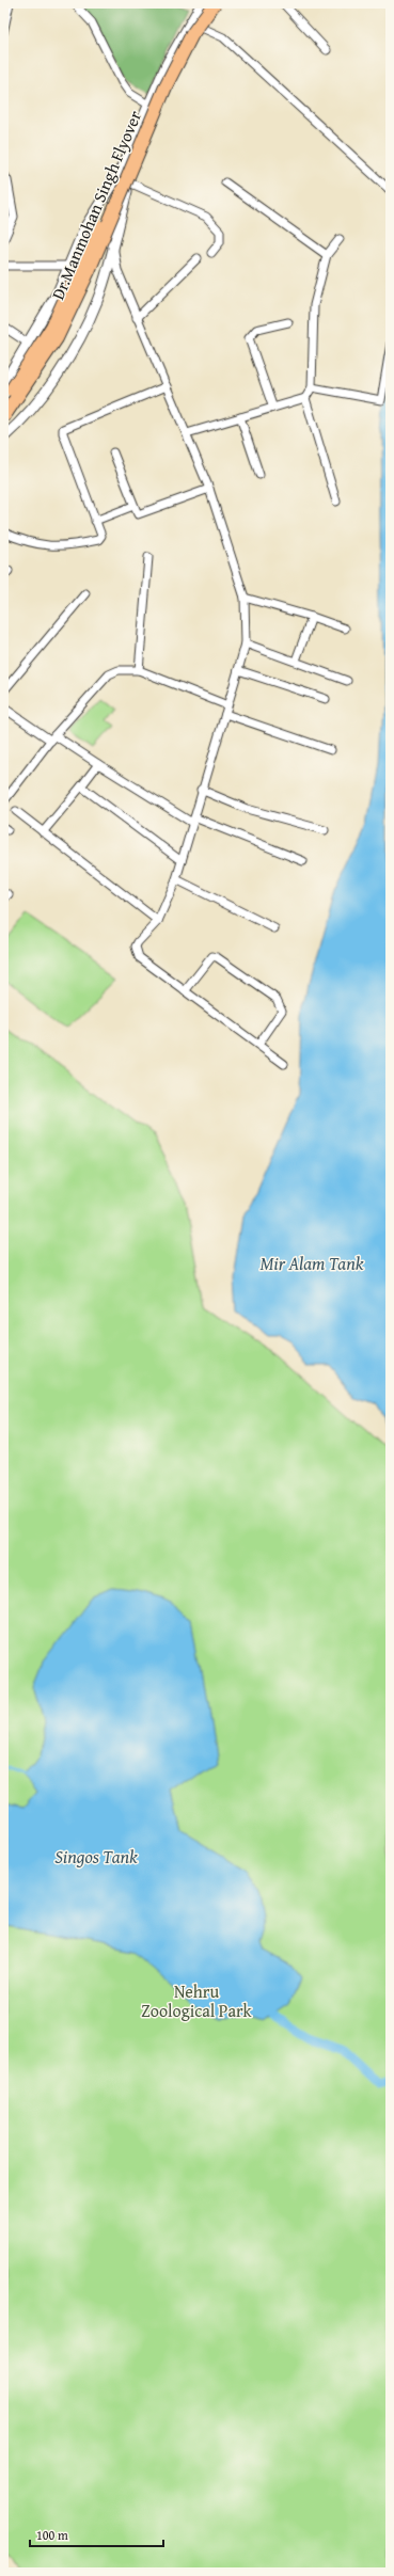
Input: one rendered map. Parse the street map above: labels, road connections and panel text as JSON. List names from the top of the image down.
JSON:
{
  "streets": {
    "highway": ["Dr.Manmohan Singh Flyover"]
  },
  "water": ["Mir Alam Tank", "Singos Tank"],
  "parks": ["Nehru Zoological Park"],
  "scale_bar": "100 m"
}
